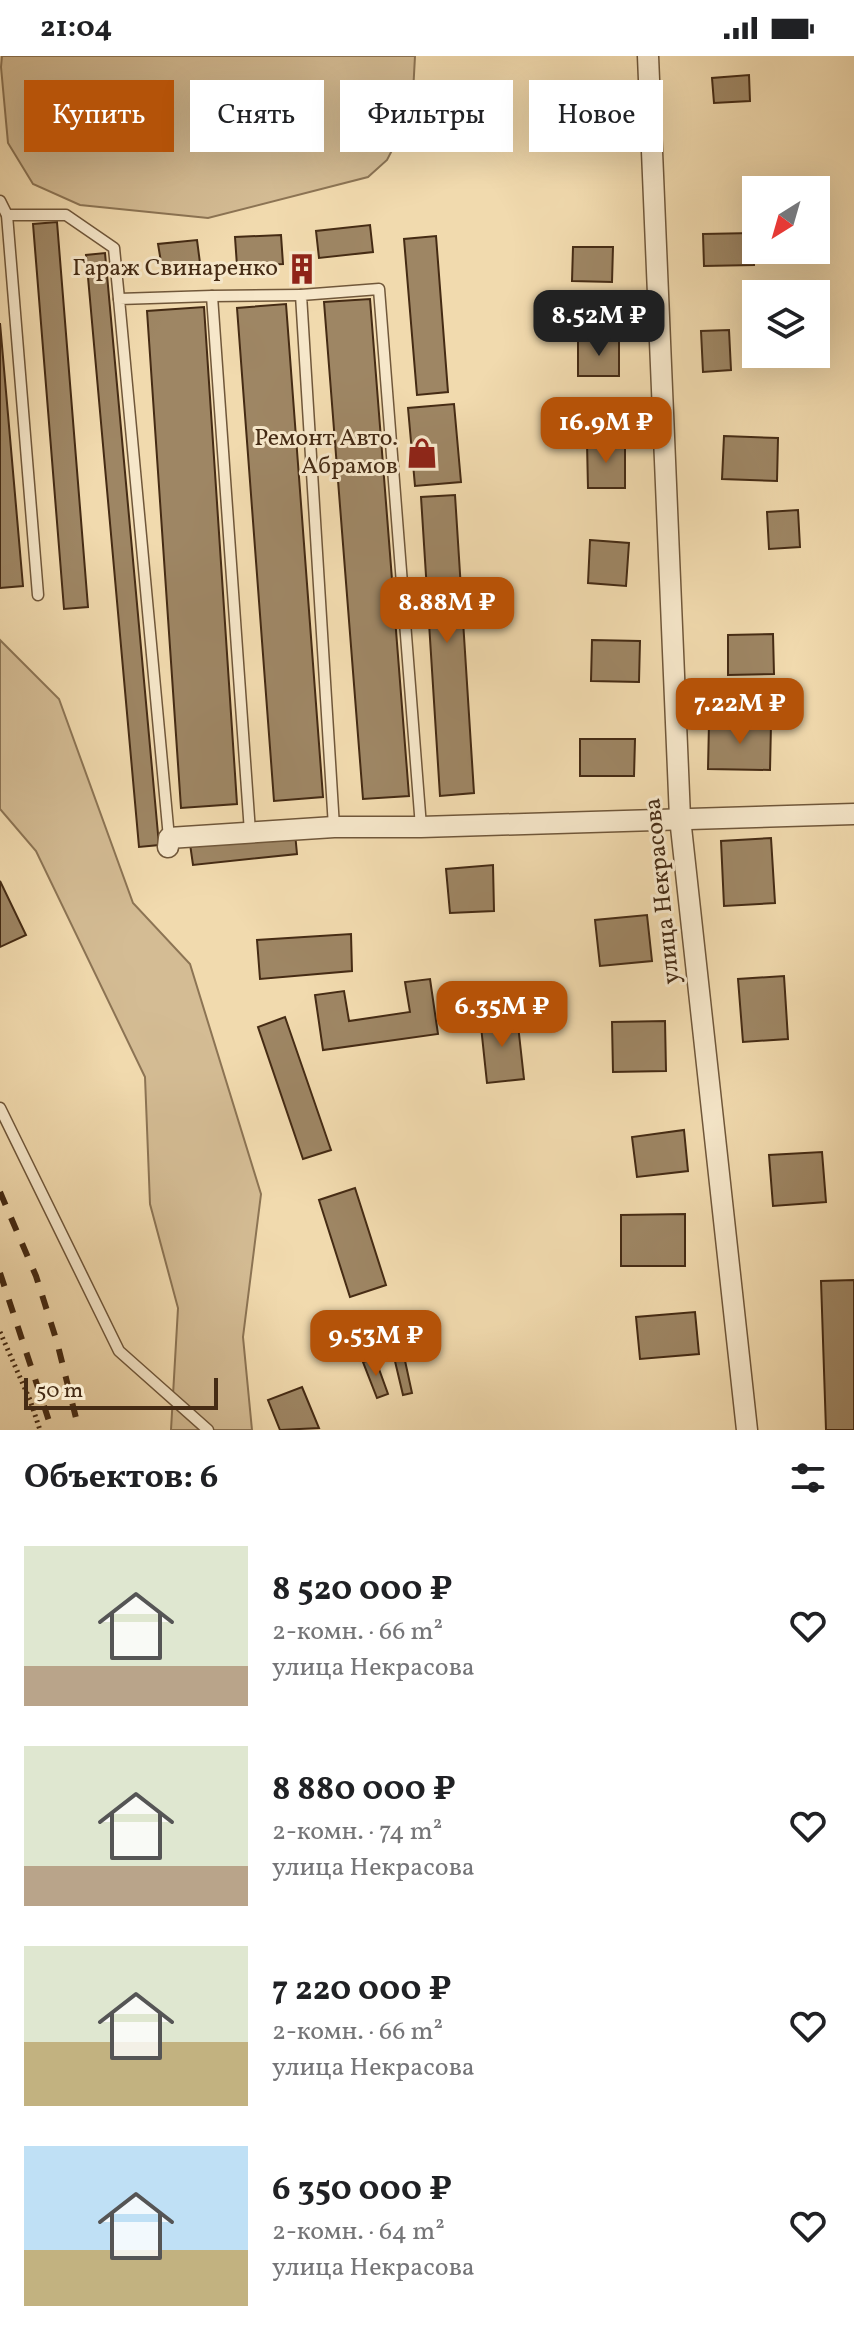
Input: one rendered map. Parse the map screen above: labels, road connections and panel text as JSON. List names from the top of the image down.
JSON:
{
  "streets": {
    "street": ["улица Некрасова"]
  },
  "places": {
    "building": ["Гараж Свинаренко"],
    "shop": ["Ремонт Авто. Абрамов"]
  },
  "scale_bar": "50 m",
  "north": "bottom left",
  "page": {
    "status": "21:04",
    "chip": [
      "Купить",
      "Снять",
      "Фильтры",
      "Новое"
    ],
    "price": [
      "8.52M ₽",
      "16.9M ₽",
      "8.88M ₽",
      "7.22M ₽",
      "6.35M ₽",
      "9.53M ₽"
    ],
    "scale": "50 m",
    "heading": "Объектов: 6",
    "list": [
      {
        "name": "8 520 000 ₽",
        "note": "2-комн. · 66 m² · улица Некрасова"
      },
      {
        "name": "8 880 000 ₽",
        "note": "2-комн. · 74 m² · улица Некрасова"
      },
      {
        "name": "7 220 000 ₽",
        "note": "2-комн. · 66 m² · улица Некрасова"
      },
      {
        "name": "6 350 000 ₽",
        "note": "2-комн. · 64 m² · улица Некрасова"
      }
    ]
  }
}
